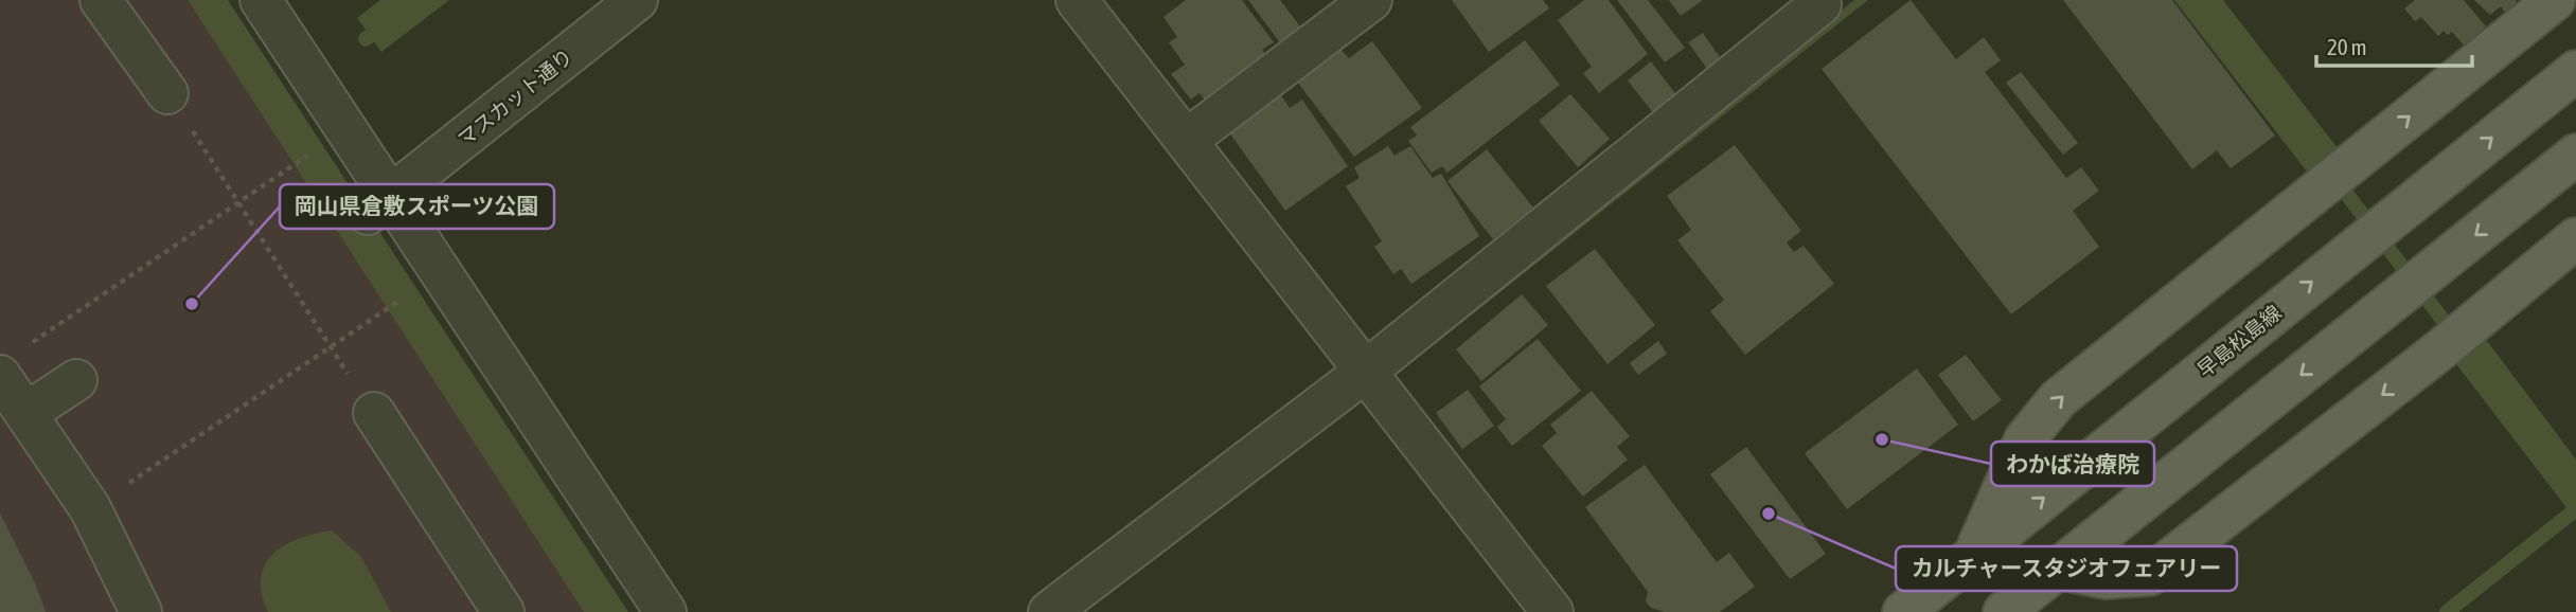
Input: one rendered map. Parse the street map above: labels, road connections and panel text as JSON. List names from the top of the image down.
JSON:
{
  "streets": {
    "main road": ["早島松島線"],
    "street": ["マスカット通り"]
  },
  "places": ["岡山県倉敷スポーツ公園", "わかば治療院", "カルチャースタジオフェアリー"],
  "scale_bar": "20 m"
}
